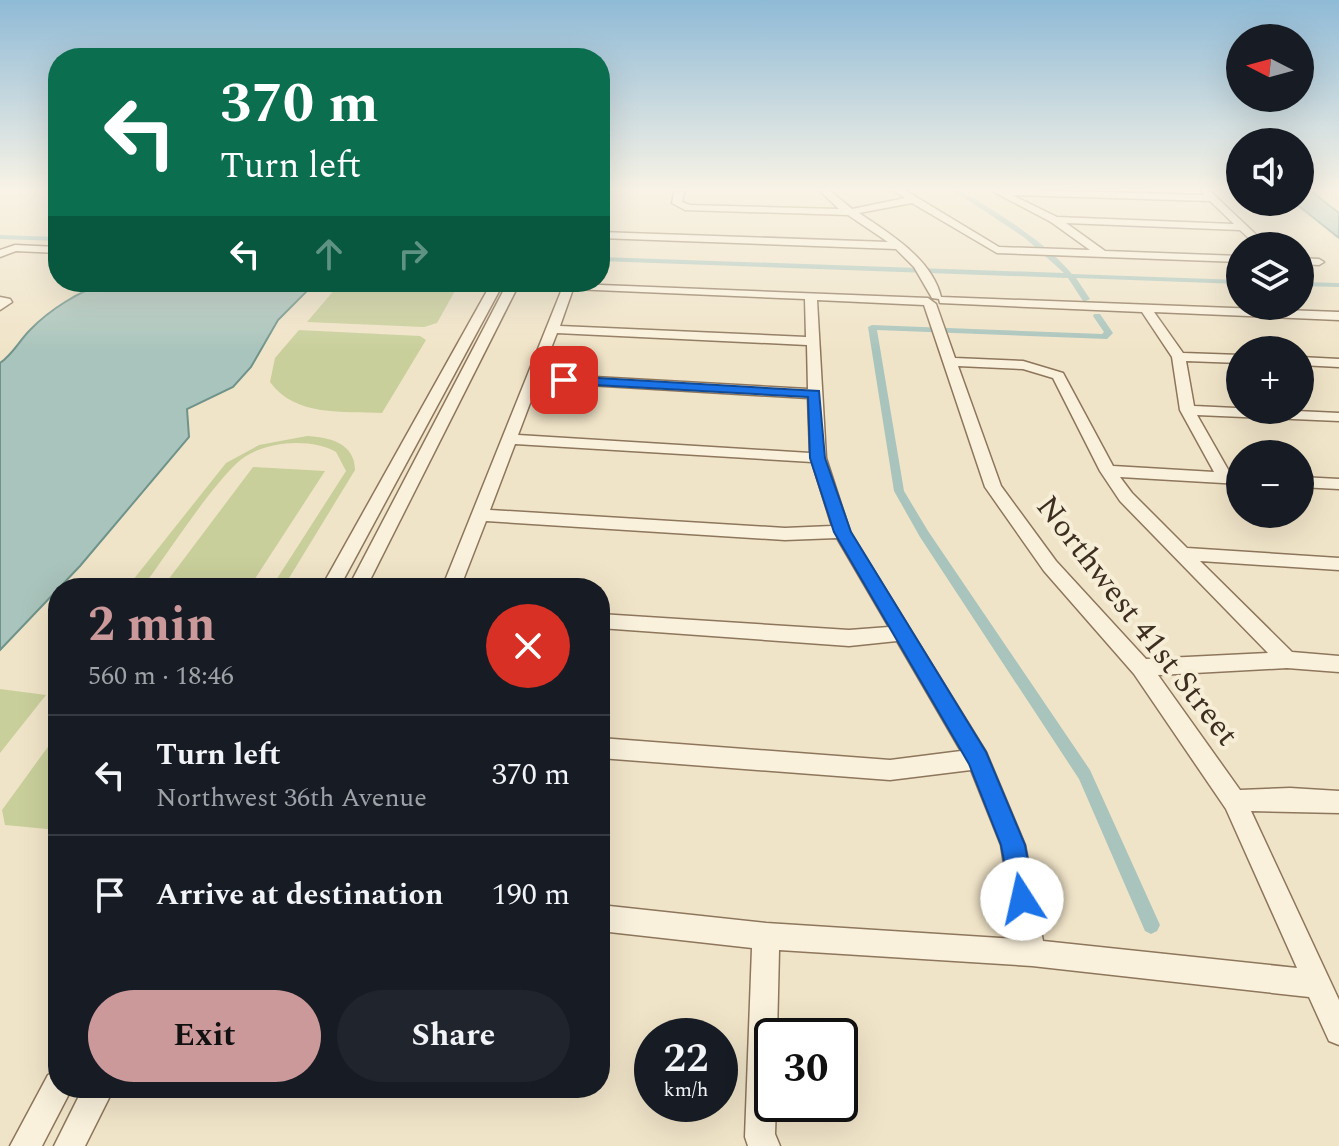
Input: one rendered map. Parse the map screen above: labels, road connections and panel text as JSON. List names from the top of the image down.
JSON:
{
  "streets": {
    "street": ["Northwest 41st Street"]
  },
  "north": "left",
  "page": {
    "map_buttons": ["+", "−"],
    "turn": ["370 m", "Turn left"],
    "heading": ["2 min", "560 m · 18:46"],
    "list": [
      {
        "name": "Turn left",
        "note": "Northwest 36th Avenue",
        "value": "370 m"
      },
      {
        "name": "Arrive at destination",
        "value": "190 m"
      }
    ],
    "buttons": ["Exit", "Share"],
    "speed": "22 km/h",
    "limit": "30"
  }
}
